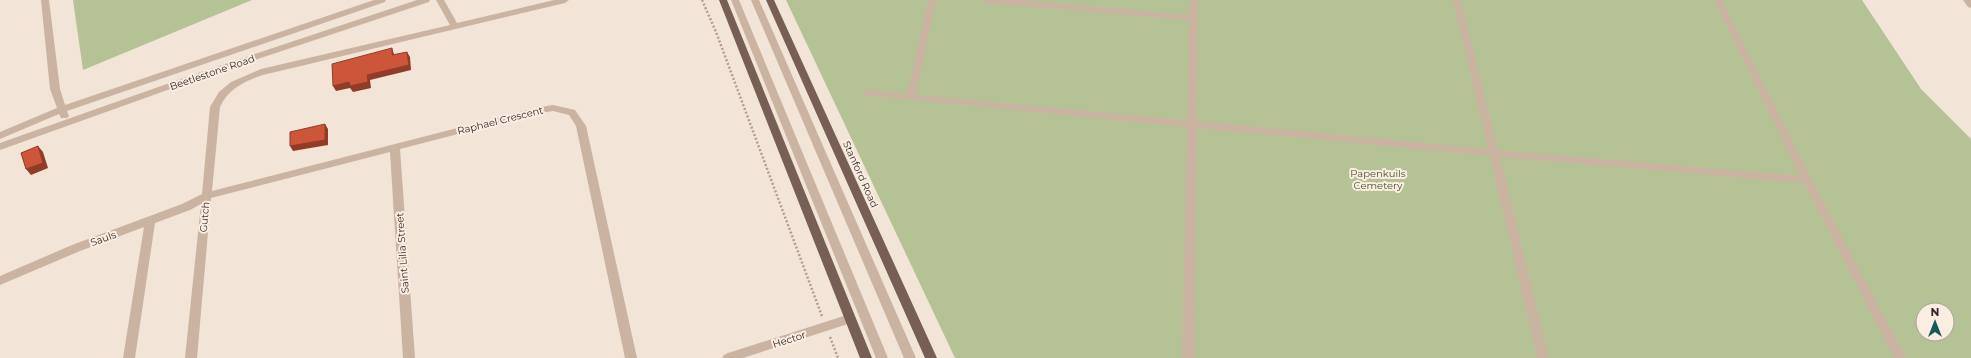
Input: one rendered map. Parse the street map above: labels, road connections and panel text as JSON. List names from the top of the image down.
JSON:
{
  "streets": {
    "main road": ["Stanford Road"],
    "street": [
      "Beetlestone Road",
      "Raphael Crescent",
      "Gutch",
      "Sauls",
      "Saint Lilia Street",
      "Hector"
    ]
  },
  "crossings": [
    ["Beetlestone Road", "Gutch"],
    ["Raphael Crescent", "Gutch"],
    ["Raphael Crescent", "Sauls"],
    ["Raphael Crescent", "Saint Lilia Street"],
    ["Gutch", "Sauls"]
  ],
  "parks": ["Papenkuils Cemetery"],
  "north": "top"
}
